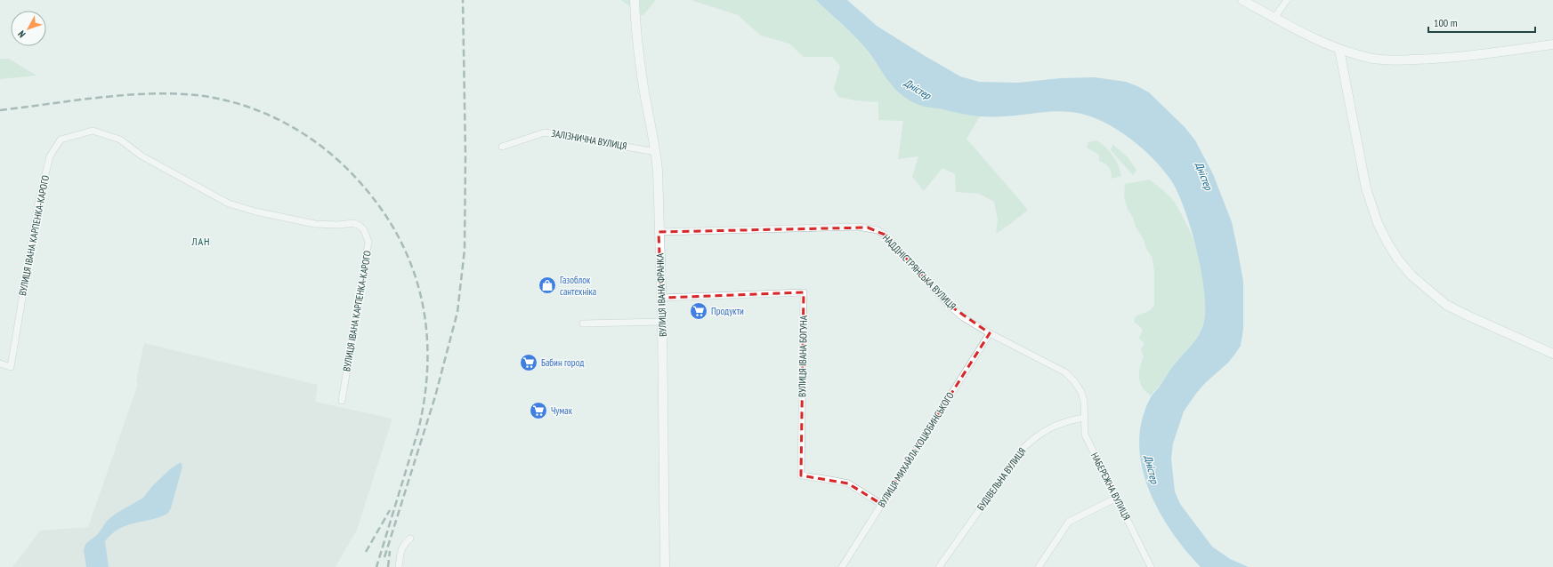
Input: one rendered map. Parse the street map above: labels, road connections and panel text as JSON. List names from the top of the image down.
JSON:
{
  "streets": {
    "main road": ["ВУЛИЦЯ ІВАНА ФРАНКА"],
    "street": [
      "ЗАЛІЗНИЧНА ВУЛИЦЯ",
      "ВУЛИЦЯ ІВАНА КАРПЕНКА-КАРОГО",
      "НАДДНІСТРЯНСЬКА ВУЛИЦЯ",
      "ВУЛИЦЯ ІВАНА БОГУНА",
      "ВУЛИЦЯ МИХАЙЛА КОЦЮБИНСЬКОГО",
      "БУДІВЕЛЬНА ВУЛИЦЯ",
      "НАБЕРЕЖНА ВУЛИЦЯ"
    ]
  },
  "crossings": [
    ["ЗАЛІЗНИЧНА ВУЛИЦЯ", "ВУЛИЦЯ ІВАНА ФРАНКА"],
    ["НАДДНІСТРЯНСЬКА ВУЛИЦЯ", "ВУЛИЦЯ ІВАНА ФРАНКА"],
    ["НАДДНІСТРЯНСЬКА ВУЛИЦЯ", "ВУЛИЦЯ МИХАЙЛА КОЦЮБИНСЬКОГО"],
    ["НАДДНІСТРЯНСЬКА ВУЛИЦЯ", "НАБЕРЕЖНА ВУЛИЦЯ"],
    ["ВУЛИЦЯ ІВАНА ФРАНКА", "ВУЛИЦЯ ІВАНА БОГУНА"],
    ["ВУЛИЦЯ ІВАНА БОГУНА", "ВУЛИЦЯ МИХАЙЛА КОЦЮБИНСЬКОГО"],
    ["БУДІВЕЛЬНА ВУЛИЦЯ", "НАБЕРЕЖНА ВУЛИЦЯ"]
  ],
  "districts": ["ЛАН"],
  "water": ["Дністер"],
  "places": {
    "shop": ["Газоблок сантехніка"],
    "supermarket": ["Продукти", "Бабин город", "Чумак"]
  },
  "scale_bar": "100 m",
  "north": "bottom left"
}
